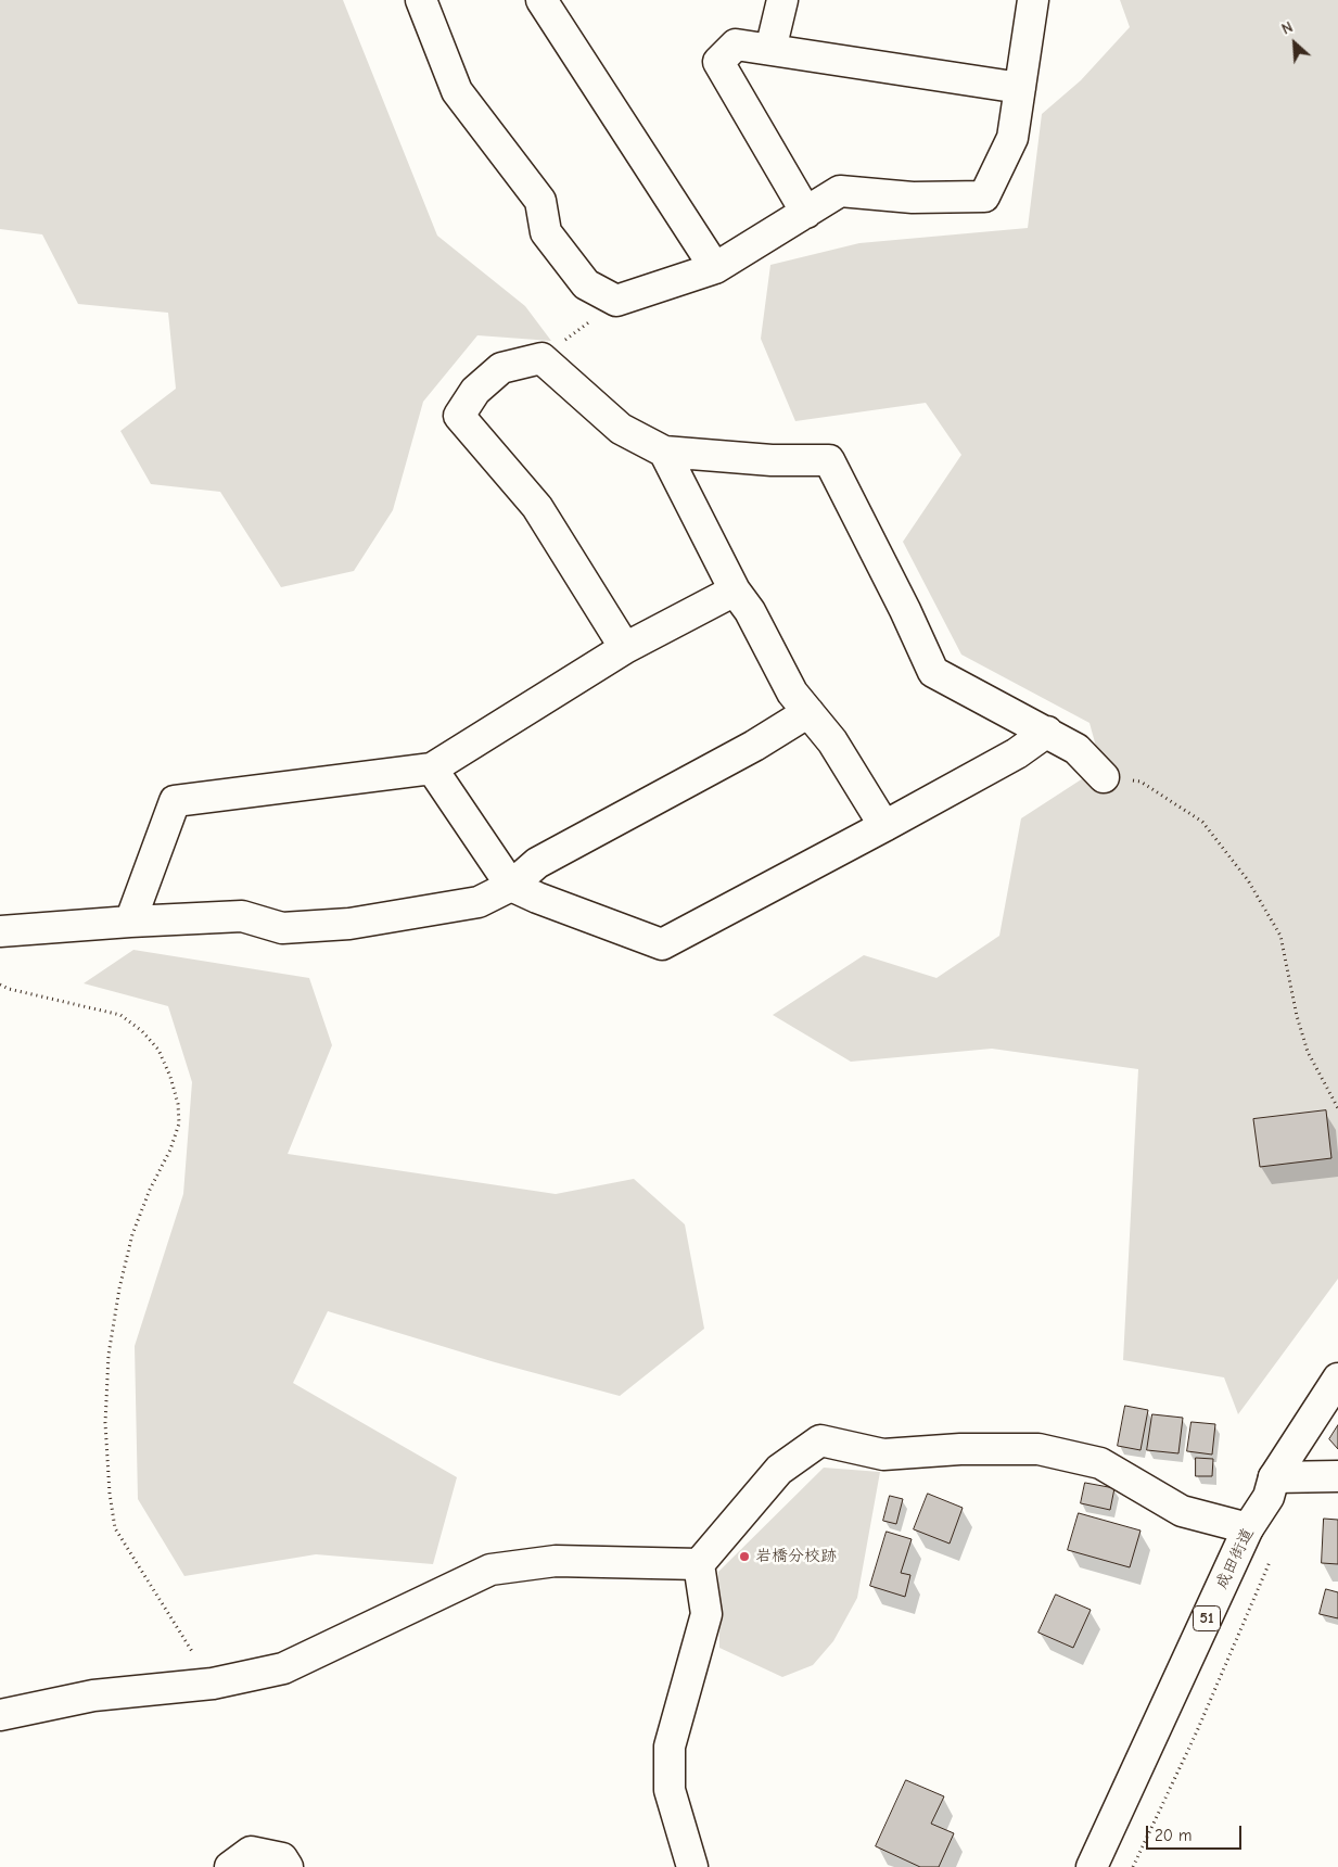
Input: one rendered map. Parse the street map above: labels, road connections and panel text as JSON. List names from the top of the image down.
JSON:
{
  "streets": {
    "main road": ["成田街道", "51"]
  },
  "places": ["岩橋分校跡"],
  "scale_bar": "20 m",
  "north": "top left"
}
